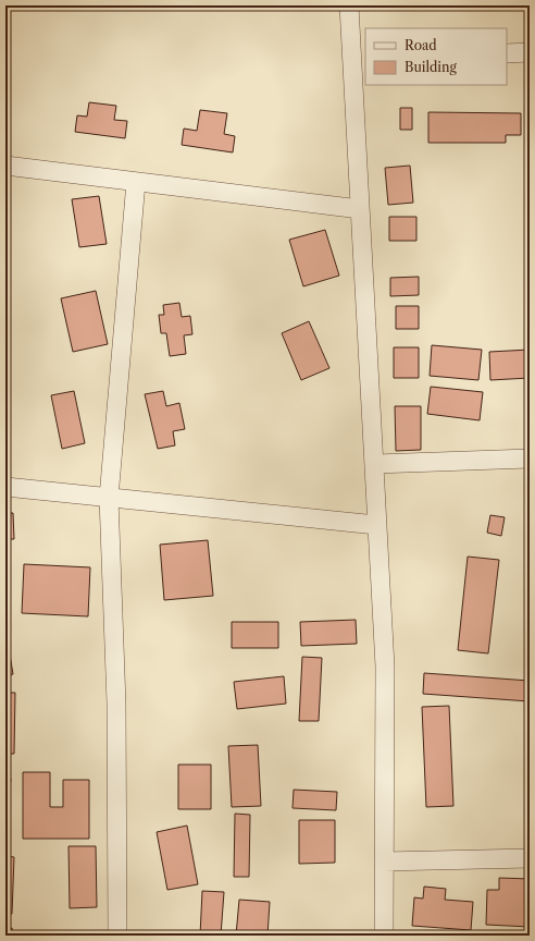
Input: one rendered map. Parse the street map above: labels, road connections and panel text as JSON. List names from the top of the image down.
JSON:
{
  "legend": ["Road", "Building"]
}
